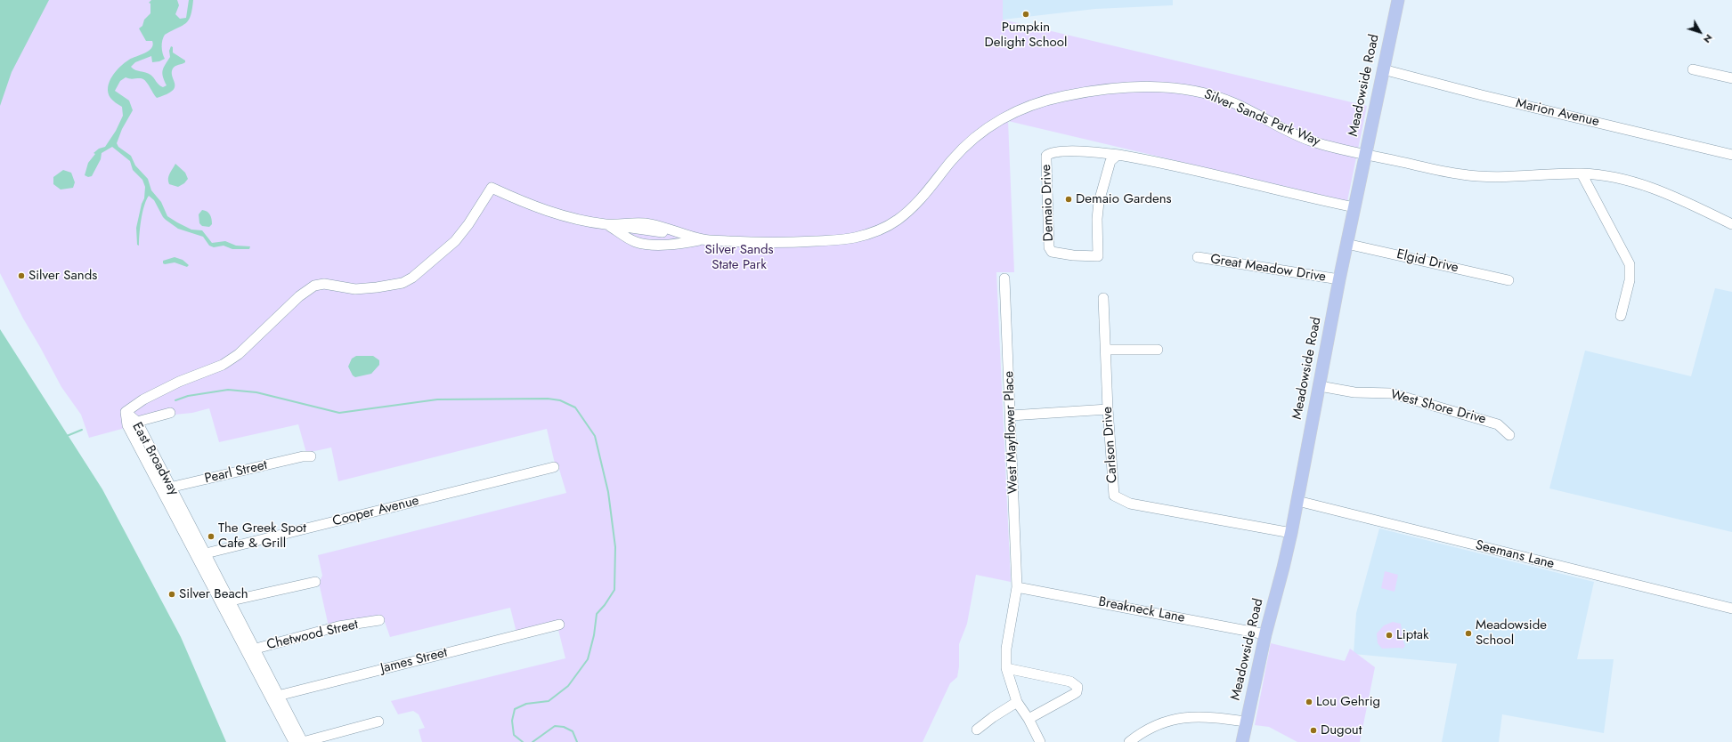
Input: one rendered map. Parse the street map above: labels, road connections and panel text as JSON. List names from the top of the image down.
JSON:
{
  "streets": {
    "main road": ["Meadowside Road"],
    "street": [
      "Marion Avenue",
      "Silver Sands Park Way",
      "Demaio Drive",
      "Elgid Drive",
      "Great Meadow Drive",
      "West Shore Drive",
      "West Mayflower Place",
      "Carlson Drive",
      "East Broadway",
      "Pearl Street",
      "Cooper Avenue",
      "Seemans Lane",
      "Breakneck Lane",
      "Chetwood Street",
      "James Street"
    ]
  },
  "crossings": [
    ["Meadowside Road", "Marion Avenue"],
    ["Meadowside Road", "Silver Sands Park Way"],
    ["Meadowside Road", "Demaio Drive"],
    ["Meadowside Road", "Elgid Drive"],
    ["Meadowside Road", "Great Meadow Drive"],
    ["Meadowside Road", "West Shore Drive"],
    ["Meadowside Road", "Carlson Drive"],
    ["Meadowside Road", "Seemans Lane"],
    ["Meadowside Road", "Breakneck Lane"],
    ["Silver Sands Park Way", "East Broadway"],
    ["West Mayflower Place", "Breakneck Lane"],
    ["East Broadway", "Pearl Street"],
    ["East Broadway", "Cooper Avenue"],
    ["East Broadway", "Chetwood Street"],
    ["East Broadway", "James Street"]
  ],
  "parks": ["Silver Sands State Park"],
  "places": [
    "Pumpkin Delight School",
    "Demaio Gardens",
    "Silver Sands",
    "The Greek Spot Cafe & Grill",
    "Silver Beach",
    "Meadowside School",
    "Liptak",
    "Lou Gehrig",
    "Dugout"
  ],
  "north": "bottom right"
}
